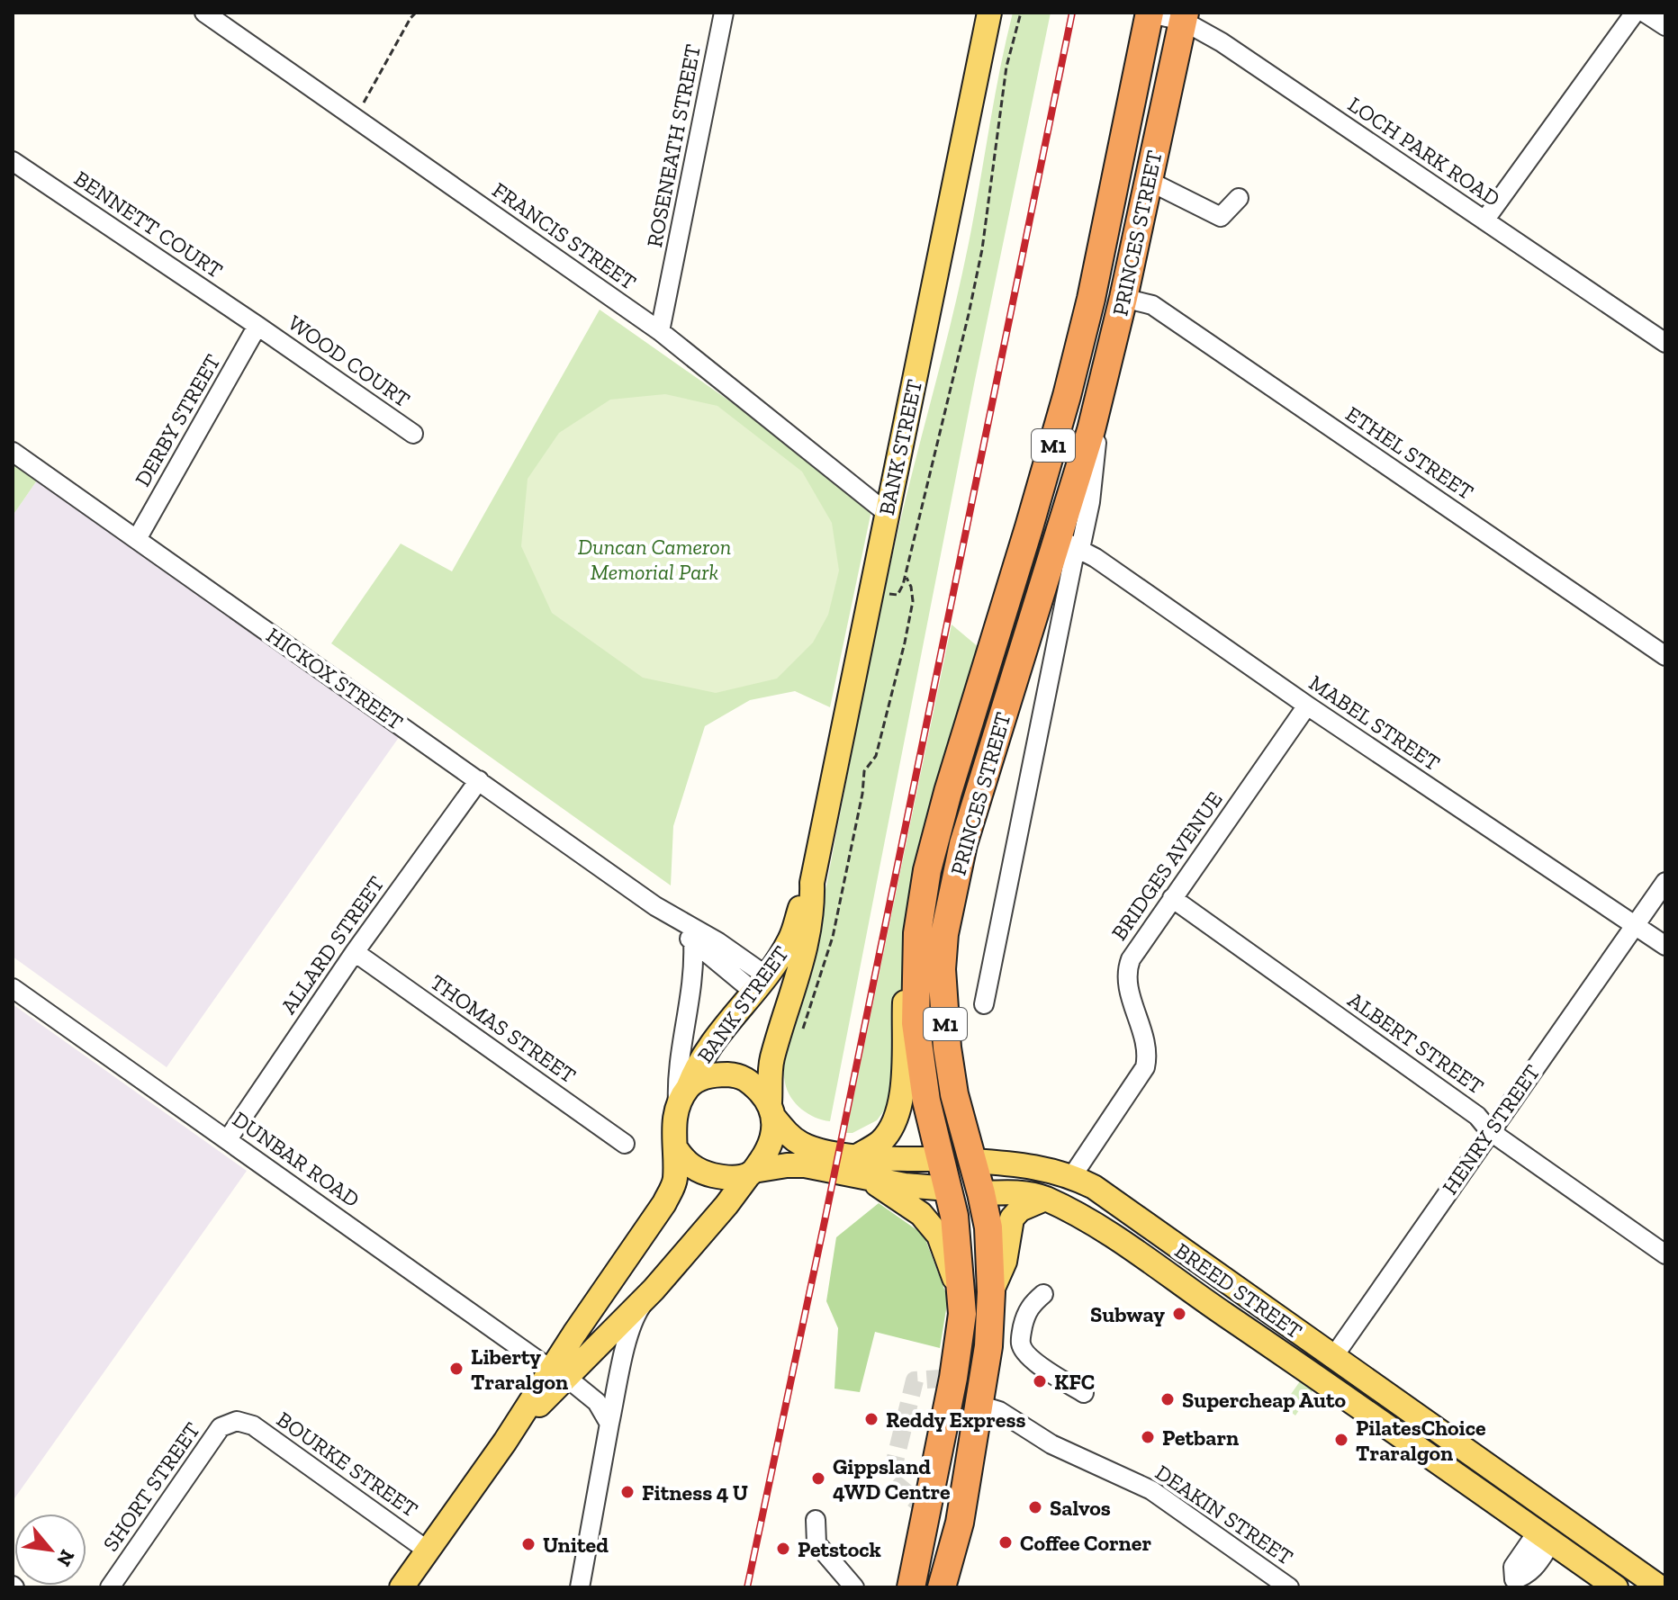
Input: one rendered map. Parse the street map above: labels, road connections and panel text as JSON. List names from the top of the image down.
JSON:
{
  "streets": {
    "highway": ["PRINCES STREET", "M1", "BREED STREET"],
    "main road": ["BANK STREET", "HICKOX STREET", "HENRY STREET"],
    "street": [
      "ROSENEATH STREET",
      "LOCH PARK ROAD",
      "BENNETT COURT",
      "FRANCIS STREET",
      "WOOD COURT",
      "DERBY STREET",
      "ETHEL STREET",
      "MABEL STREET",
      "BRIDGES AVENUE",
      "ALLARD STREET",
      "THOMAS STREET",
      "ALBERT STREET",
      "DUNBAR ROAD",
      "BOURKE STREET",
      "SHORT STREET",
      "DEAKIN STREET"
    ]
  },
  "crossings": [
    ["ROSENEATH STREET", "FRANCIS STREET"],
    ["LOCH PARK ROAD", "PRINCES STREET"],
    ["BENNETT COURT", "WOOD COURT"],
    ["BENNETT COURT", "DERBY STREET"],
    ["PRINCES STREET", "ETHEL STREET"],
    ["PRINCES STREET", "MABEL STREET"],
    ["PRINCES STREET", "BREED STREET"],
    ["PRINCES STREET", "DEAKIN STREET"],
    ["FRANCIS STREET", "BANK STREET"],
    ["WOOD COURT", "DERBY STREET"],
    ["DERBY STREET", "HICKOX STREET"],
    ["BANK STREET", "HICKOX STREET"],
    ["BANK STREET", "BREED STREET"],
    ["HICKOX STREET", "ALLARD STREET"],
    ["MABEL STREET", "BRIDGES AVENUE"],
    ["MABEL STREET", "HENRY STREET"],
    ["BRIDGES AVENUE", "ALBERT STREET"],
    ["BRIDGES AVENUE", "BREED STREET"],
    ["ALLARD STREET", "THOMAS STREET"],
    ["ALLARD STREET", "DUNBAR ROAD"],
    ["ALBERT STREET", "HENRY STREET"],
    ["HENRY STREET", "BREED STREET"],
    ["BOURKE STREET", "SHORT STREET"]
  ],
  "parks": ["Duncan Cameron Memorial Park"],
  "places": [
    "Subway",
    "Liberty Traralgon",
    "KFC",
    "Supercheap Auto",
    "Reddy Express",
    "Petbarn",
    "PilatesChoice Traralgon",
    "Gippsland 4WD Centre",
    "Fitness 4 U",
    "Salvos",
    "Coffee Corner",
    "United",
    "Petstock"
  ],
  "north": "bottom right"
}
